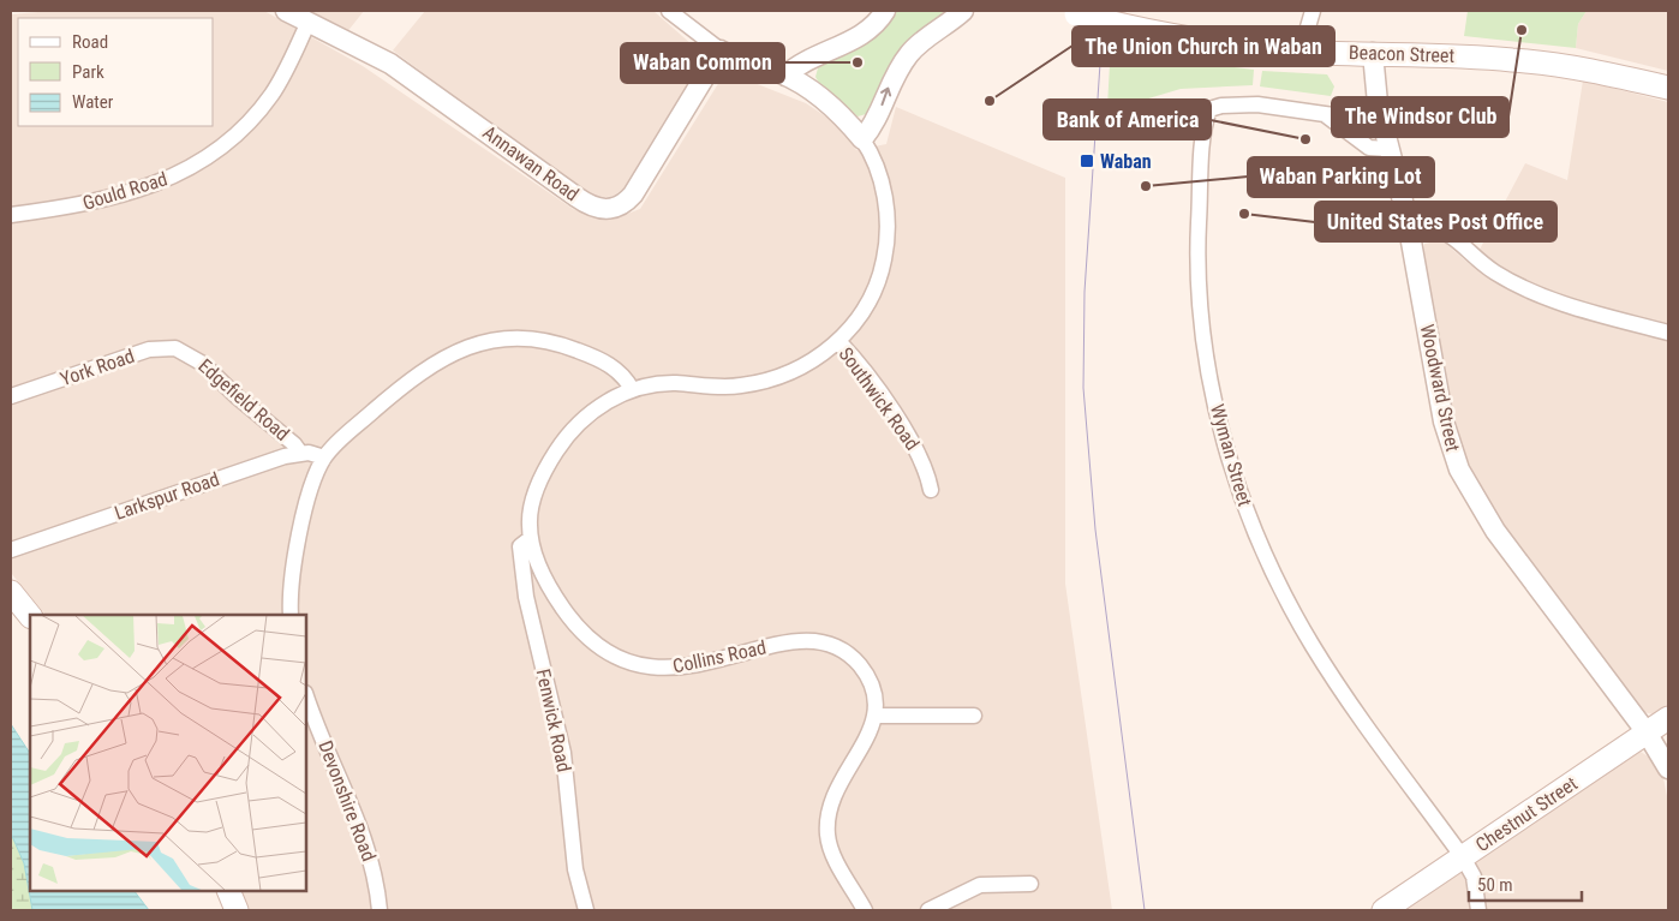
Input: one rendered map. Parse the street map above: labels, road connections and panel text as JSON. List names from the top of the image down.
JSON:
{
  "streets": {
    "main road": ["Beacon Street", "Chestnut Street"],
    "street": [
      "Annawan Road",
      "Gould Road",
      "York Road",
      "Woodward Street",
      "Southwick Road",
      "Edgefield Road",
      "Wyman Street",
      "Larkspur Road",
      "Collins Road",
      "Fenwick Road",
      "Devonshire Road"
    ]
  },
  "crossings": [
    ["Beacon Street", "Woodward Street"],
    ["Annawan Road", "Gould Road"],
    ["Annawan Road", "Collins Road"],
    ["York Road", "Edgefield Road"],
    ["Woodward Street", "Wyman Street"],
    ["Woodward Street", "Chestnut Street"],
    ["Southwick Road", "Collins Road"],
    ["Edgefield Road", "Larkspur Road"],
    ["Wyman Street", "Chestnut Street"],
    ["Collins Road", "Fenwick Road"]
  ],
  "places": {
    "other": [
      "The Windsor Club",
      "Waban Common",
      "The Union Church in Waban",
      "Bank of America",
      "Waban Parking Lot",
      "United States Post Office"
    ],
    "transit": ["Waban"]
  },
  "legend": ["Road", "Park", "Water"],
  "scale_bar": "50 m"
}
